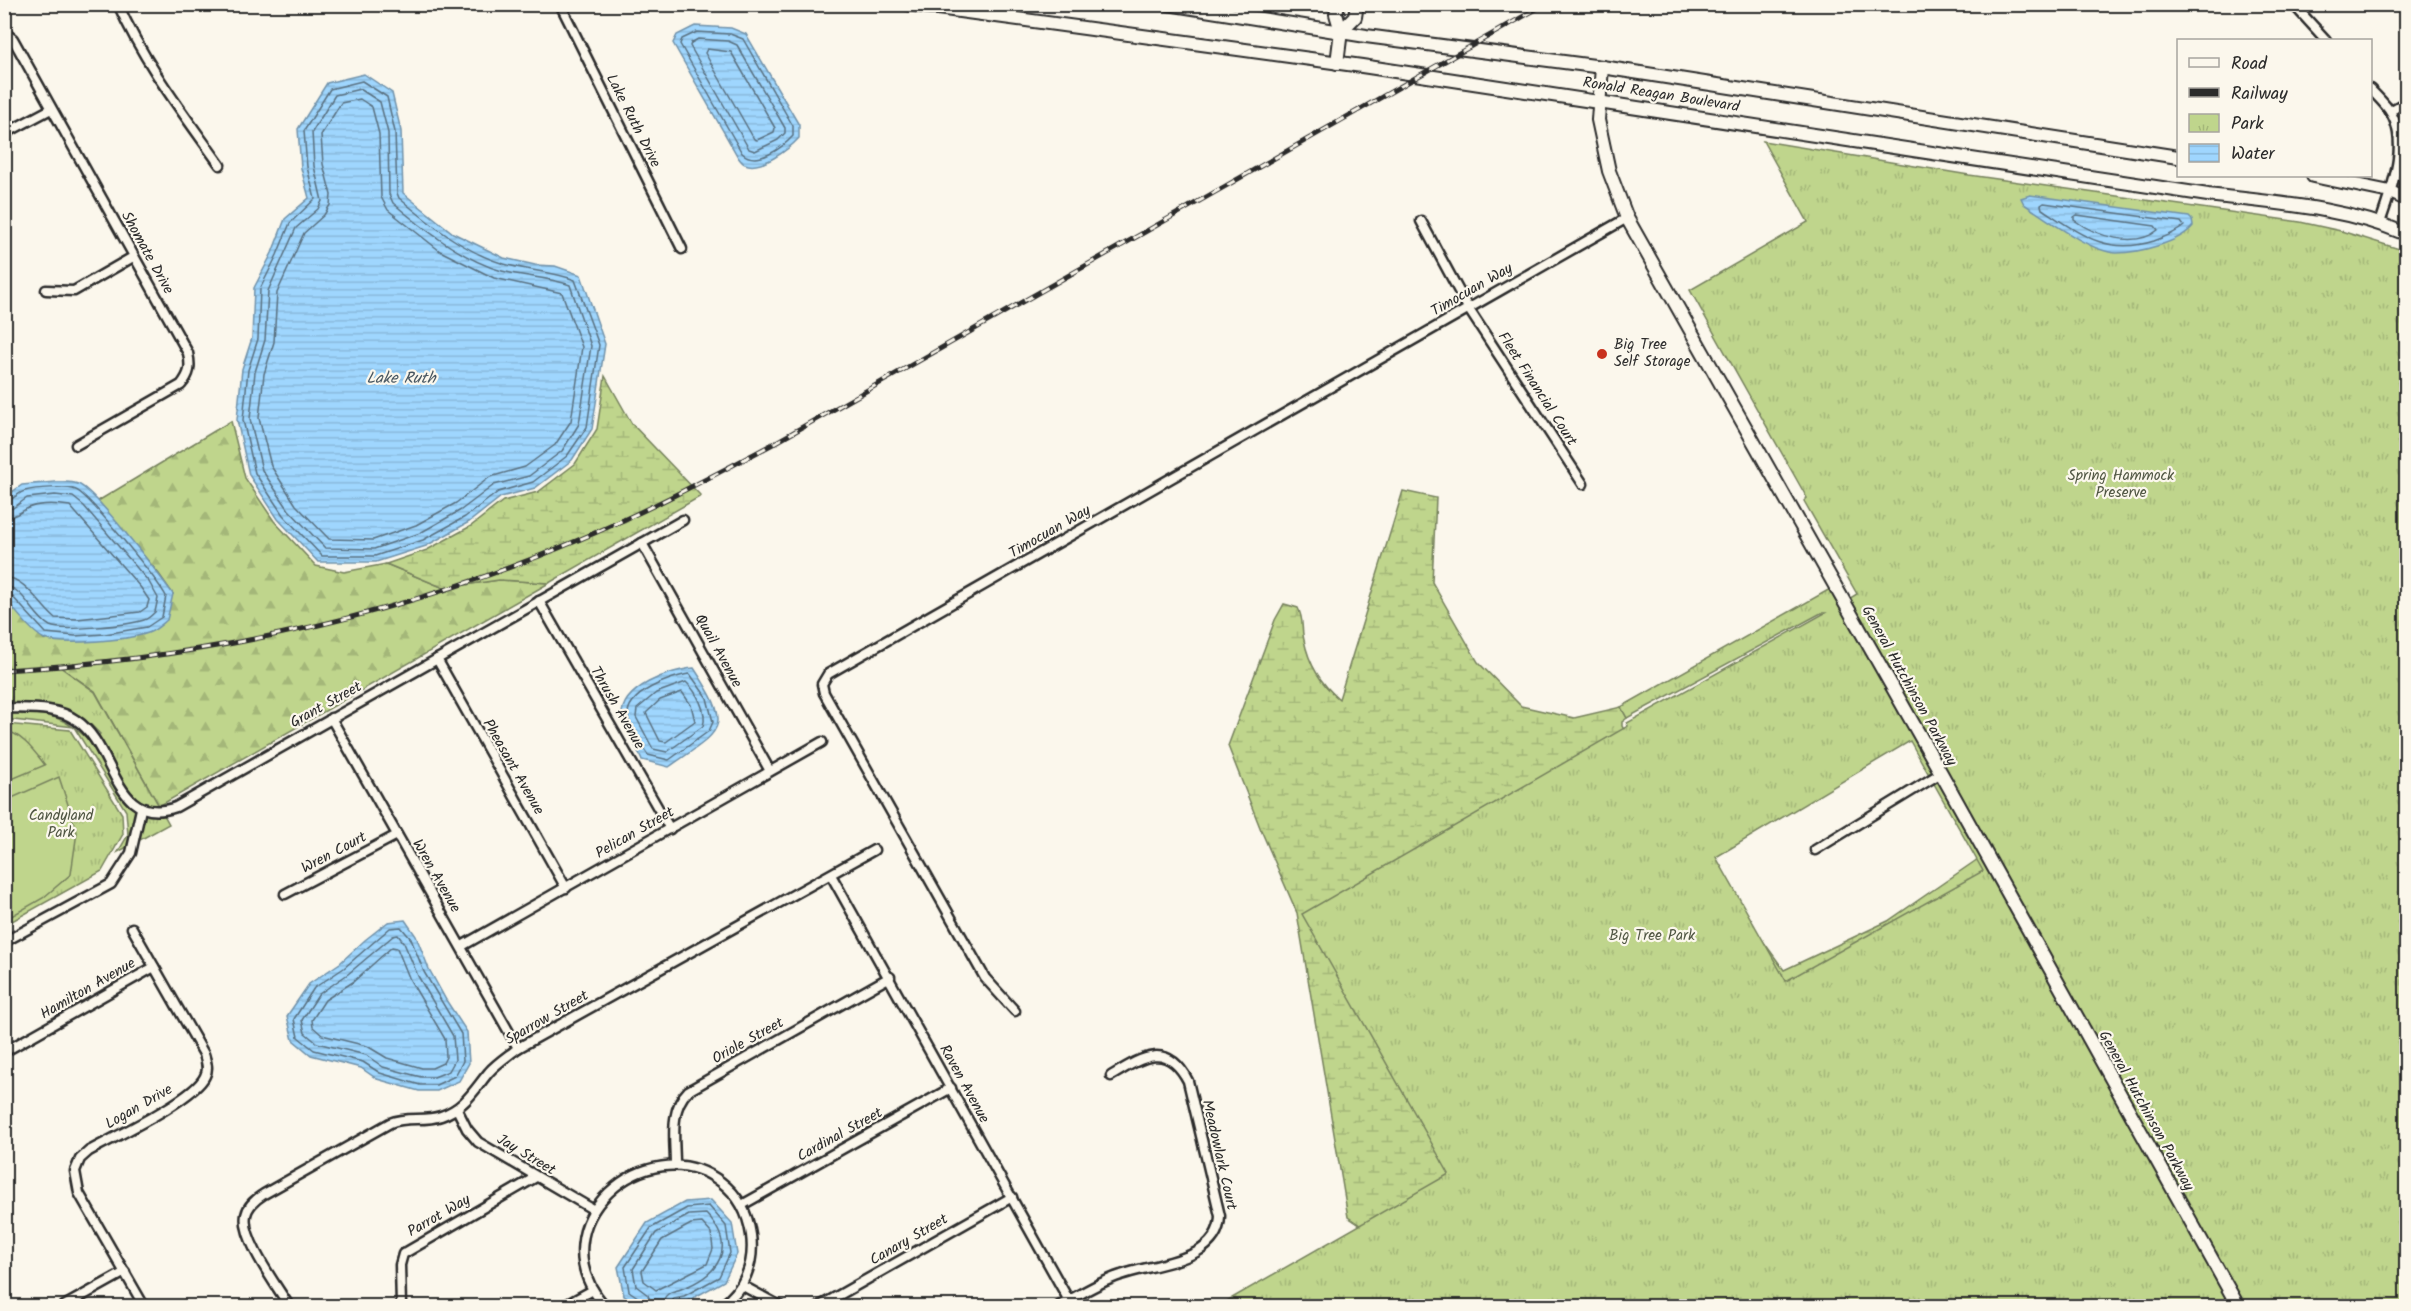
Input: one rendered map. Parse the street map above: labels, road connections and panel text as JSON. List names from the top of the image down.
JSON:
{
  "streets": {
    "main road": ["Ronald Reagan Boulevard", "General Hutchinson Parkway"],
    "street": [
      "Lake Ruth Drive",
      "Shomate Drive",
      "Timocuan Way",
      "Fleet Financial Court",
      "Quail Avenue",
      "Grant Street",
      "Thrush Avenue",
      "Pheasant Avenue",
      "Pelican Street",
      "Wren Court",
      "Wren Avenue",
      "Hamilton Avenue",
      "Sparrow Street",
      "Oriole Street",
      "Raven Avenue",
      "Logan Drive",
      "Cardinal Street",
      "Jay Street",
      "Meadowlark Court",
      "Parrot Way",
      "Canary Street"
    ]
  },
  "crossings": [
    ["Ronald Reagan Boulevard", "General Hutchinson Parkway"],
    ["Timocuan Way", "Fleet Financial Court"],
    ["Timocuan Way", "General Hutchinson Parkway"],
    ["Quail Avenue", "Grant Street"],
    ["Quail Avenue", "Pelican Street"],
    ["Grant Street", "Thrush Avenue"],
    ["Grant Street", "Pheasant Avenue"],
    ["Grant Street", "Wren Avenue"],
    ["Thrush Avenue", "Pelican Street"],
    ["Pheasant Avenue", "Pelican Street"],
    ["Pelican Street", "Wren Avenue"],
    ["Wren Court", "Wren Avenue"],
    ["Wren Avenue", "Sparrow Street"],
    ["Hamilton Avenue", "Logan Drive"],
    ["Sparrow Street", "Raven Avenue"],
    ["Sparrow Street", "Jay Street"],
    ["Oriole Street", "Raven Avenue"],
    ["Raven Avenue", "Cardinal Street"],
    ["Raven Avenue", "Meadowlark Court"],
    ["Raven Avenue", "Canary Street"],
    ["Jay Street", "Parrot Way"]
  ],
  "water": ["Lake Ruth"],
  "parks": ["Spring Hammock Preserve", "Candyland Park", "Big Tree Park"],
  "places": ["Big Tree Self Storage"],
  "legend": [
    "Road",
    "Railway",
    "Park",
    "Water"
  ]
}
